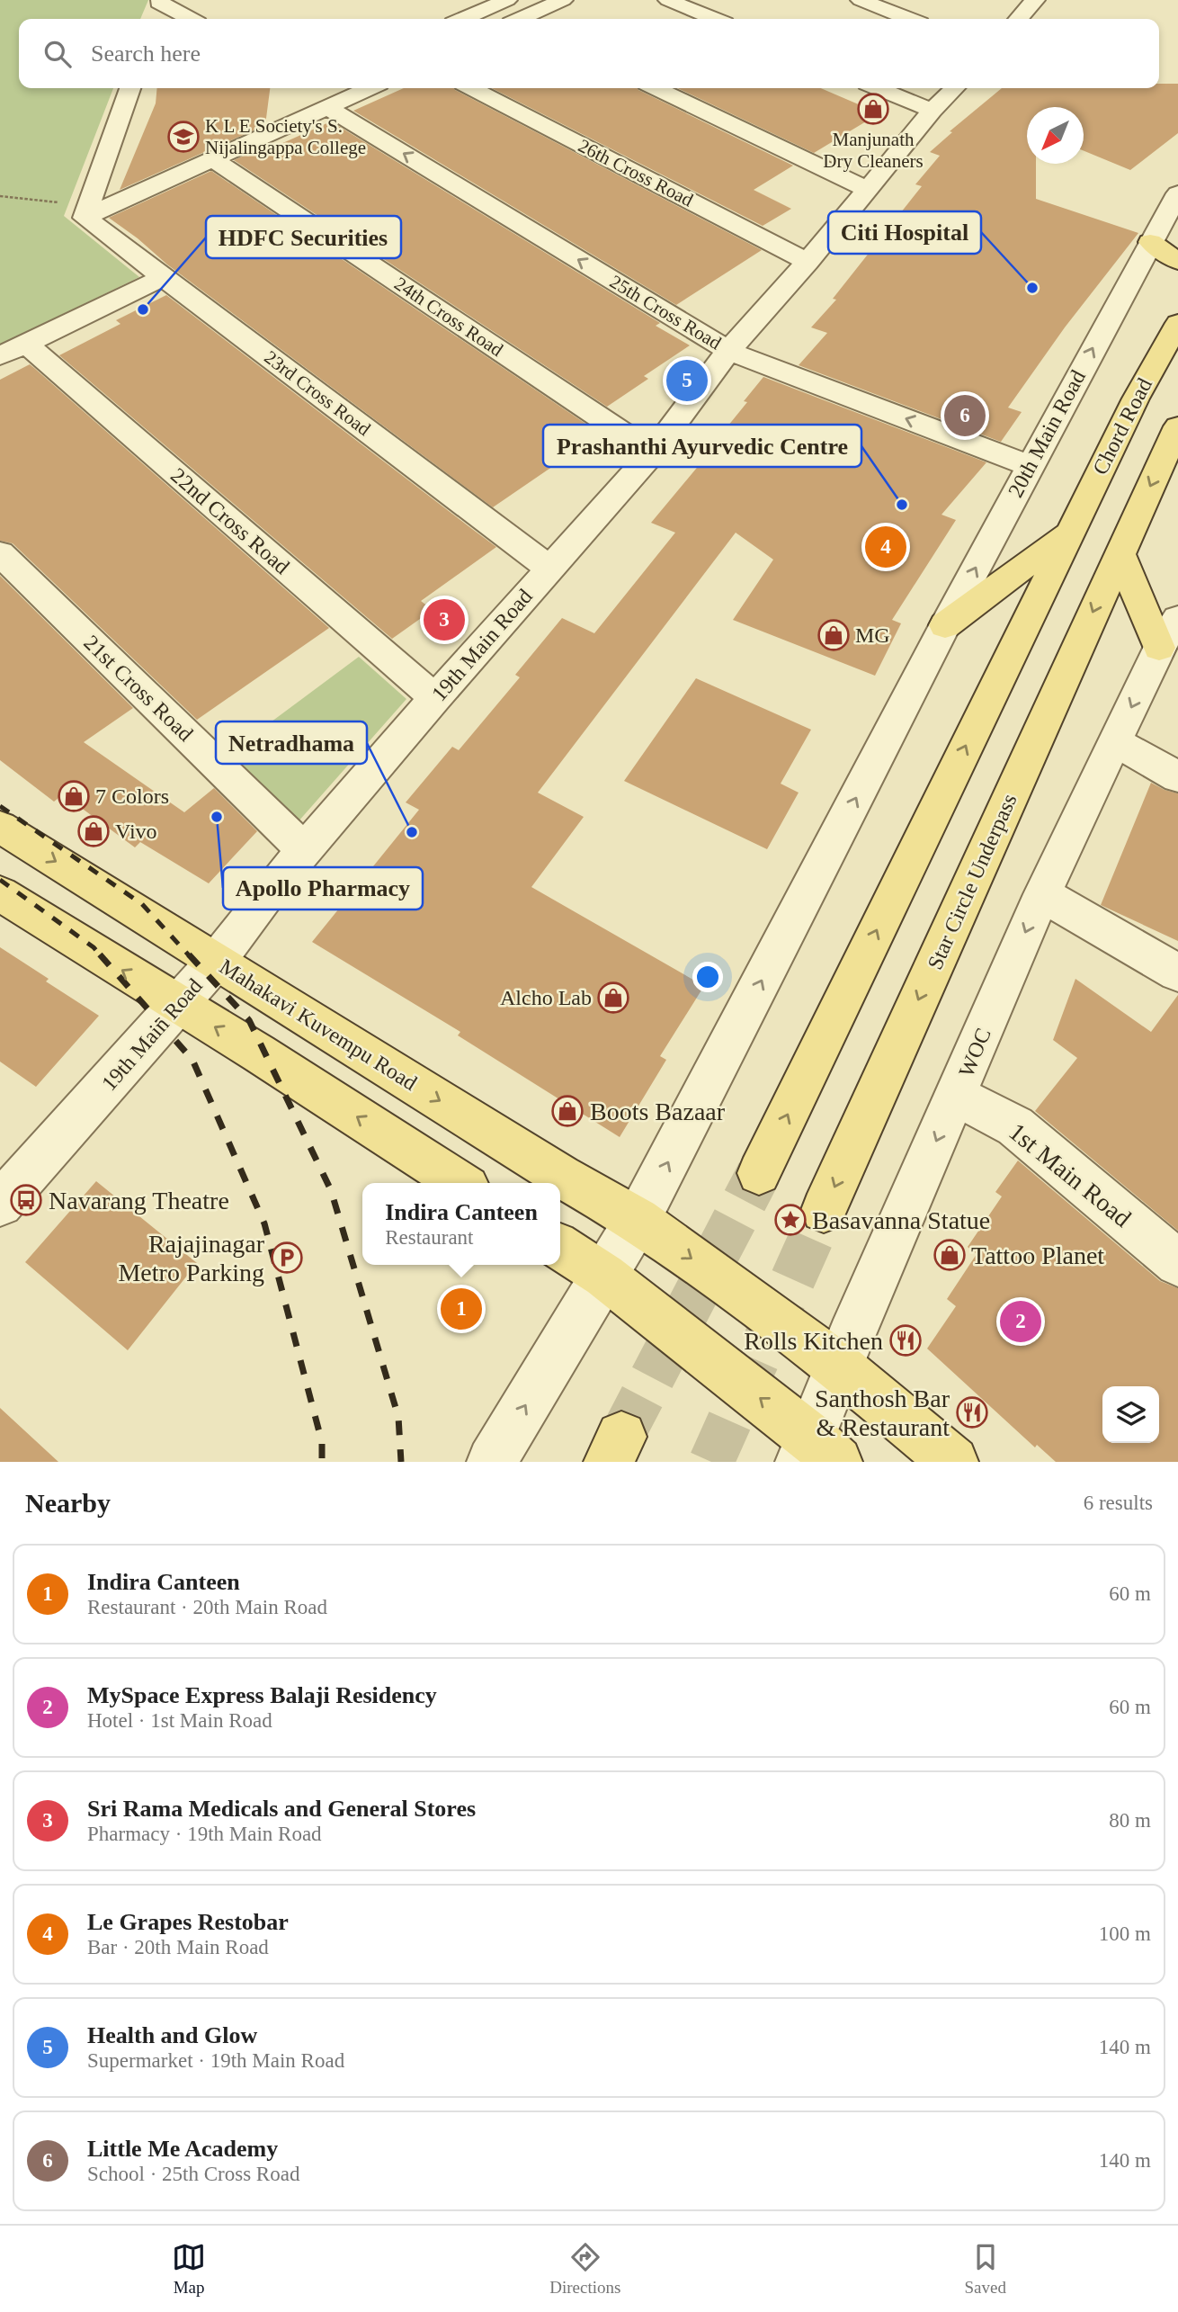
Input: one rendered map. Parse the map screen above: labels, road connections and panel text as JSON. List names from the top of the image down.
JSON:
{
  "streets": {
    "main road": ["Chord Road", "Star Circle Underpass", "Mahakavi Kuvempu Road"],
    "street": [
      "26th Cross Road",
      "25th Cross Road",
      "24th Cross Road",
      "23rd Cross Road",
      "20th Main Road",
      "22nd Cross Road",
      "19th Main Road",
      "21st Cross Road",
      "WOC",
      "1st Main Road"
    ]
  },
  "crossings": [
    ["26th Cross Road", "19th Main Road"],
    ["25th Cross Road", "20th Main Road"],
    ["25th Cross Road", "19th Main Road"],
    ["24th Cross Road", "19th Main Road"],
    ["23rd Cross Road", "19th Main Road"],
    ["20th Main Road", "Mahakavi Kuvempu Road"],
    ["22nd Cross Road", "19th Main Road"],
    ["19th Main Road", "21st Cross Road"],
    ["19th Main Road", "Mahakavi Kuvempu Road"],
    ["Mahakavi Kuvempu Road", "WOC"],
    ["WOC", "1st Main Road"]
  ],
  "one_way": ["20th Main Road", "WOC"],
  "places": {
    "shop": [
      "Manjunath Dry Cleaners",
      "MG",
      "7 Colors",
      "Vivo",
      "Alcho Lab",
      "Boots Bazaar",
      "Tattoo Planet"
    ],
    "school or university": ["K L E Society's S. Nijalingappa College"],
    "other": [
      "Citi Hospital",
      "HDFC Securities",
      "Prashanthi Ayurvedic Centre",
      "Apollo Pharmacy",
      "Netradhama"
    ],
    "bus stop": ["Navarang Theatre"],
    "place": ["Basavanna Statue"],
    "parking": ["Rajajinagar Metro Parking"],
    "restaurant": ["Rolls Kitchen", "Santhosh Bar & Restaurant"]
  },
  "north": "bottom left",
  "page": {
    "search": "Search here",
    "pins": [
      "5",
      "6",
      "4",
      "3",
      "1",
      "2"
    ],
    "popup": ["Indira Canteen", "Restaurant"],
    "heading": ["Nearby", "6 results"],
    "list": [
      {
        "mark": "1",
        "name": "Indira Canteen",
        "note": "Restaurant · 20th Main Road",
        "value": "60 m"
      },
      {
        "mark": "2",
        "name": "MySpace Express Balaji Residency",
        "note": "Hotel · 1st Main Road",
        "value": "60 m"
      },
      {
        "mark": "3",
        "name": "Sri Rama Medicals and General Stores",
        "note": "Pharmacy · 19th Main Road",
        "value": "80 m"
      },
      {
        "mark": "4",
        "name": "Le Grapes Restobar",
        "note": "Bar · 20th Main Road",
        "value": "100 m"
      },
      {
        "mark": "5",
        "name": "Health and Glow",
        "note": "Supermarket · 19th Main Road",
        "value": "140 m"
      },
      {
        "mark": "6",
        "name": "Little Me Academy",
        "note": "School · 25th Cross Road",
        "value": "140 m"
      }
    ],
    "nav": ["Map", "Directions", "Saved"]
  }
}
